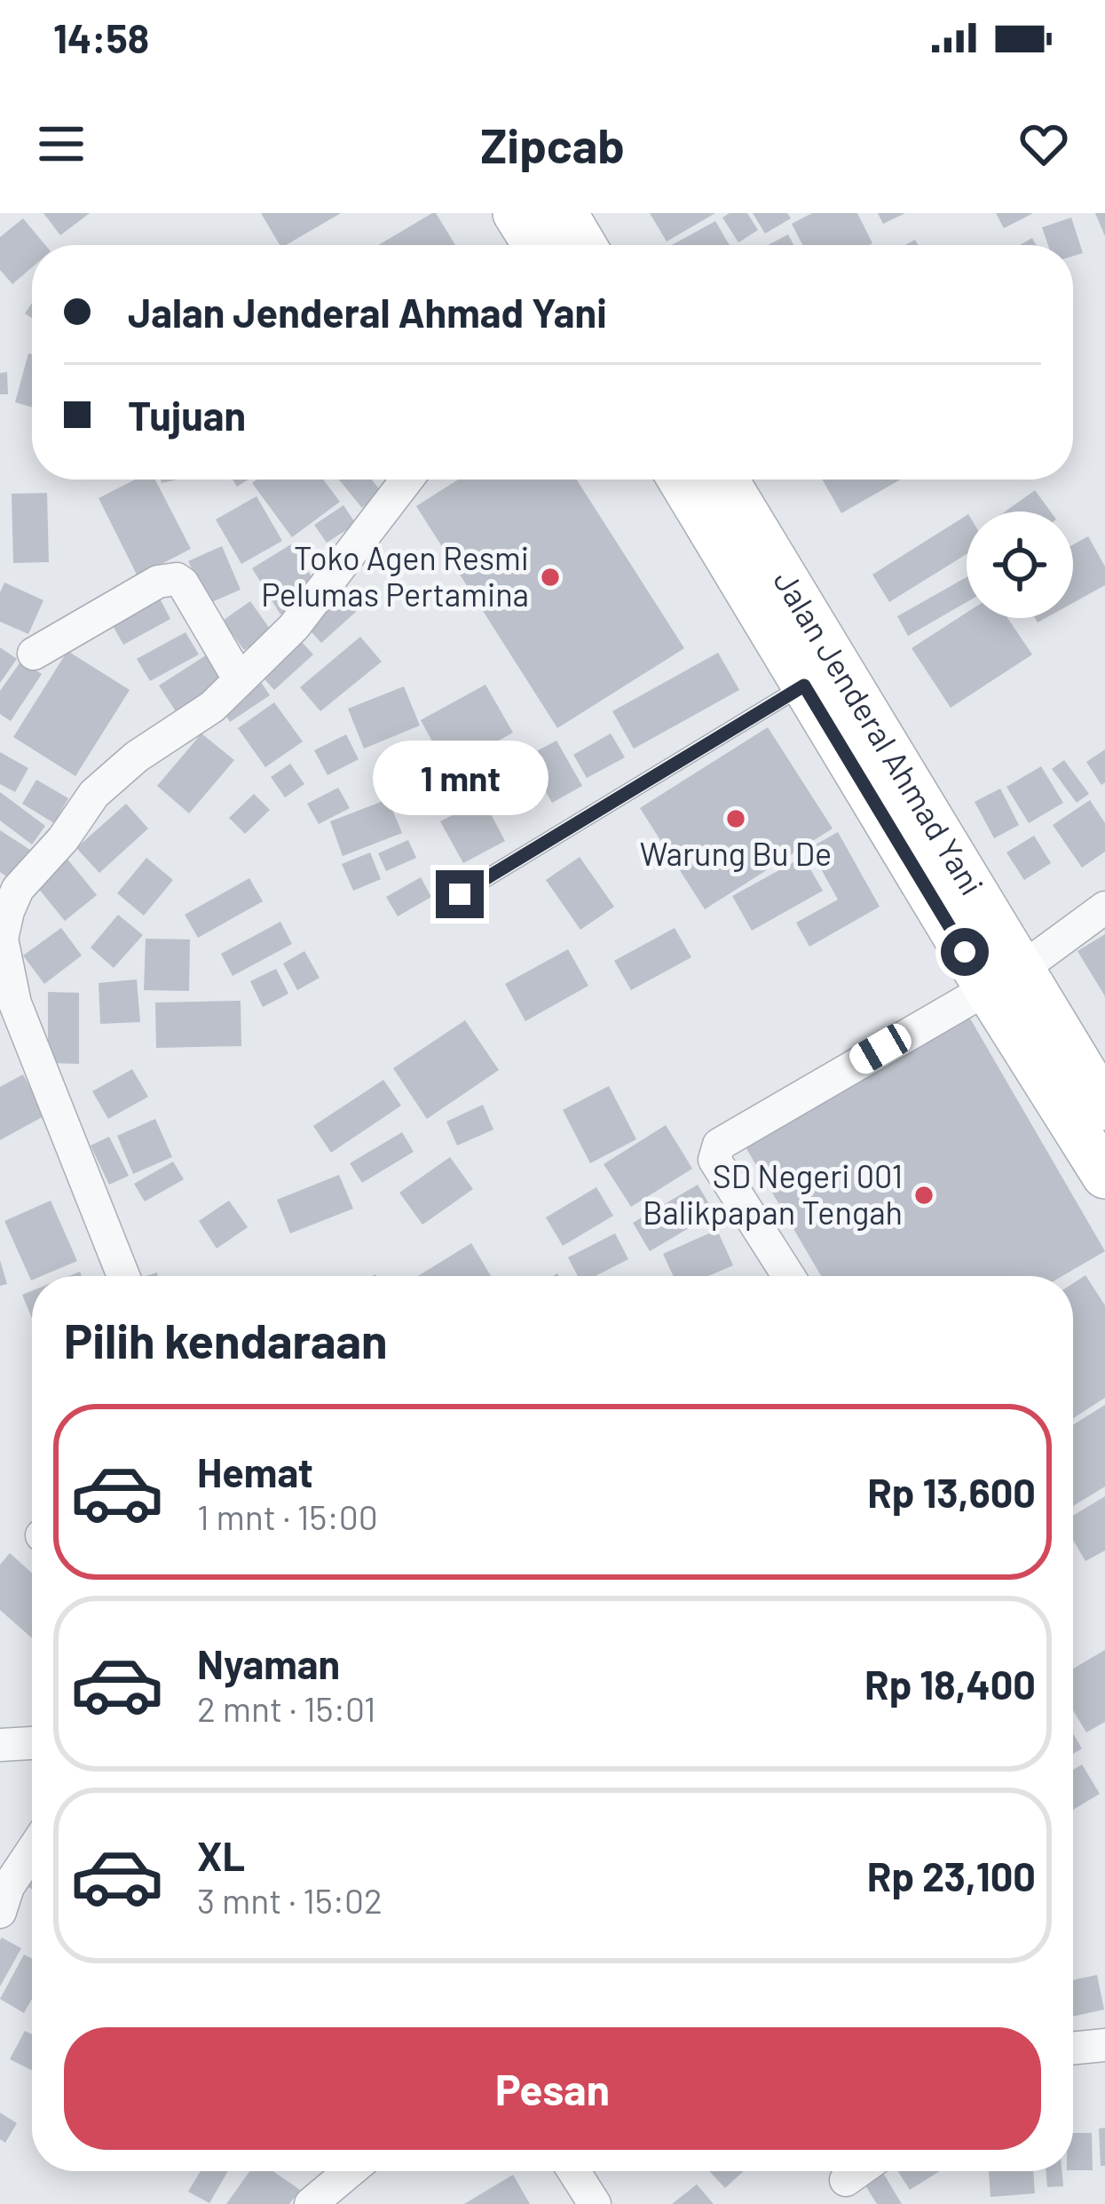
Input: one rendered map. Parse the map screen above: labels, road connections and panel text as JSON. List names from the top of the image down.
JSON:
{
  "streets": {
    "main road": ["Jalan Jenderal Ahmad Yani"]
  },
  "places": ["Toko Agen Resmi Pelumas Pertamina", "Warung Bu De", "SD Negeri 001 Balikpapan Tengah"],
  "page": {
    "status": "14:58",
    "header": "Zipcab",
    "banner": ["Jalan Jenderal Ahmad Yani", "Tujuan"],
    "bubble": "1 mnt",
    "heading": "Pilih kendaraan",
    "list": [
      {
        "name": "Hemat",
        "note": "1 mnt · 15:00",
        "value": "Rp 13,600"
      },
      {
        "name": "Nyaman",
        "note": "2 mnt · 15:01",
        "value": "Rp 18,400"
      },
      {
        "name": "XL",
        "note": "3 mnt · 15:02",
        "value": "Rp 23,100"
      }
    ],
    "buttons": "Pesan"
  }
}
